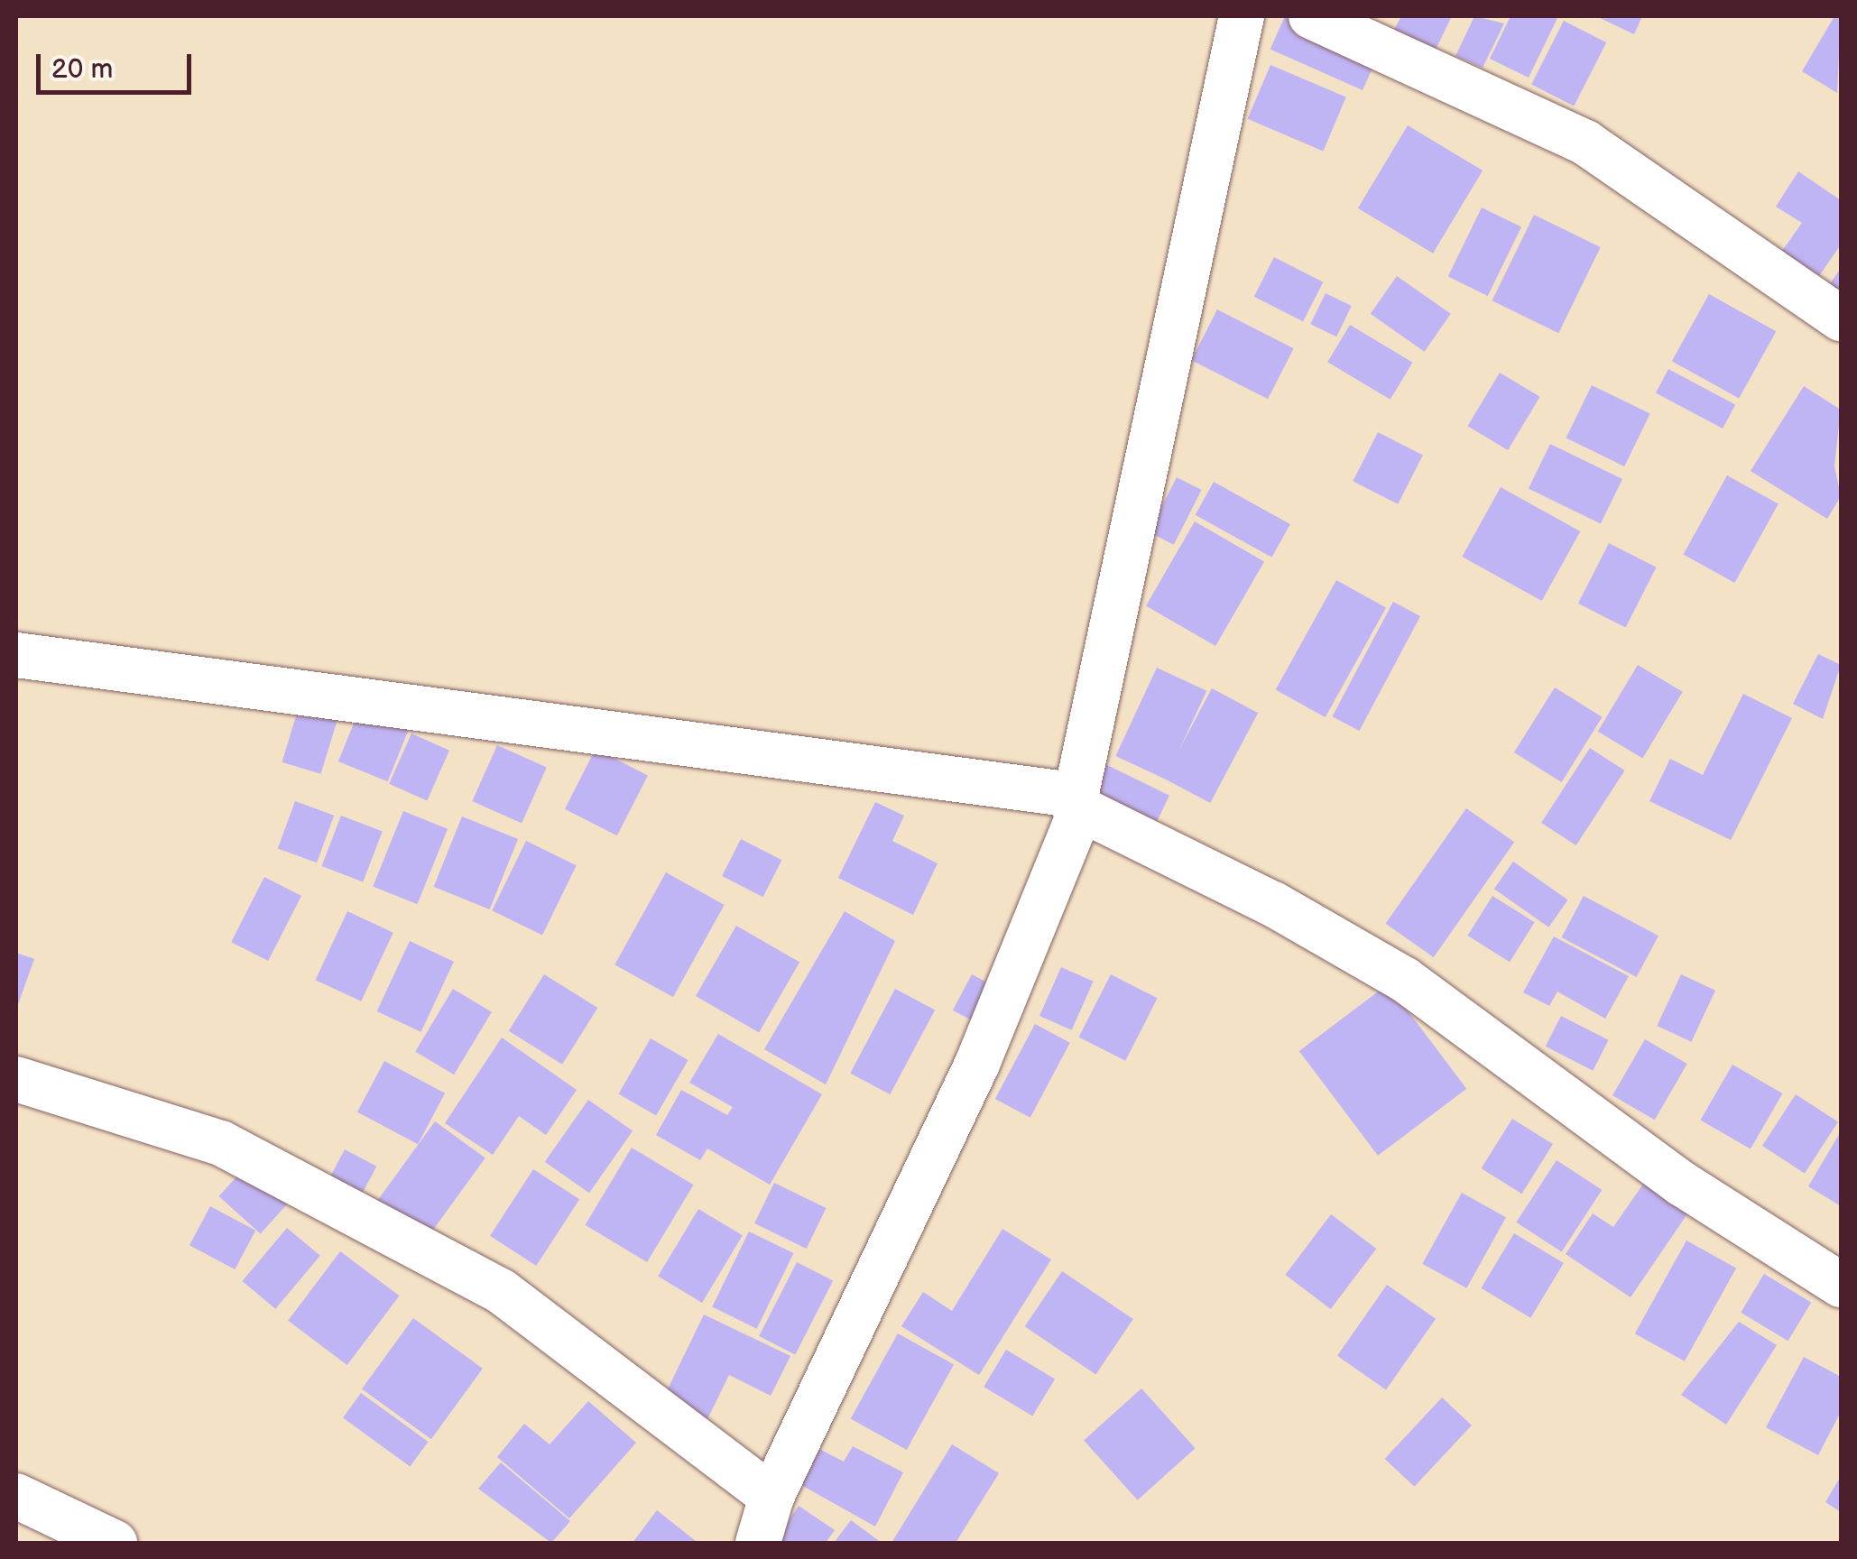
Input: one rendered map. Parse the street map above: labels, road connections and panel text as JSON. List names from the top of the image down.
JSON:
{
  "scale_bar": "20 m"
}
